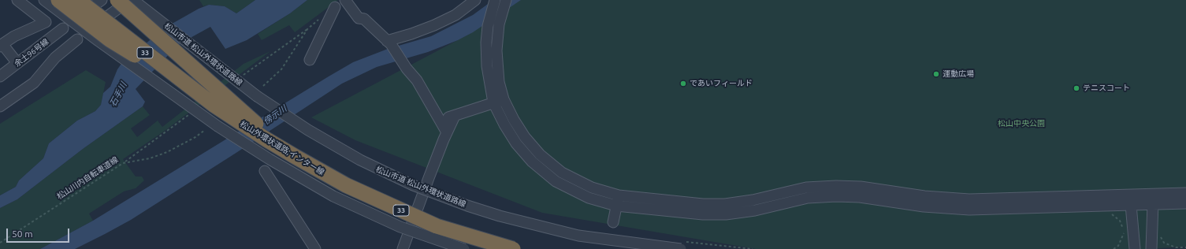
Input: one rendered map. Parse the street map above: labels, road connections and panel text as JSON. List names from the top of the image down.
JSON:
{
  "streets": {
    "highway": ["33", "松山外環状道路;インター線"],
    "street": ["余土96号線", "松山市道 松山外環状道路線"],
    "path": ["松山川内自転車道線"]
  },
  "crossings": [
    ["33", "松山外環状道路;インター線"]
  ],
  "water": ["石手川", "傍示川"],
  "parks": ["松山中央公園"],
  "places": ["運動広場", "であいフィールド", "テニスコート"],
  "scale_bar": "50 m"
}
